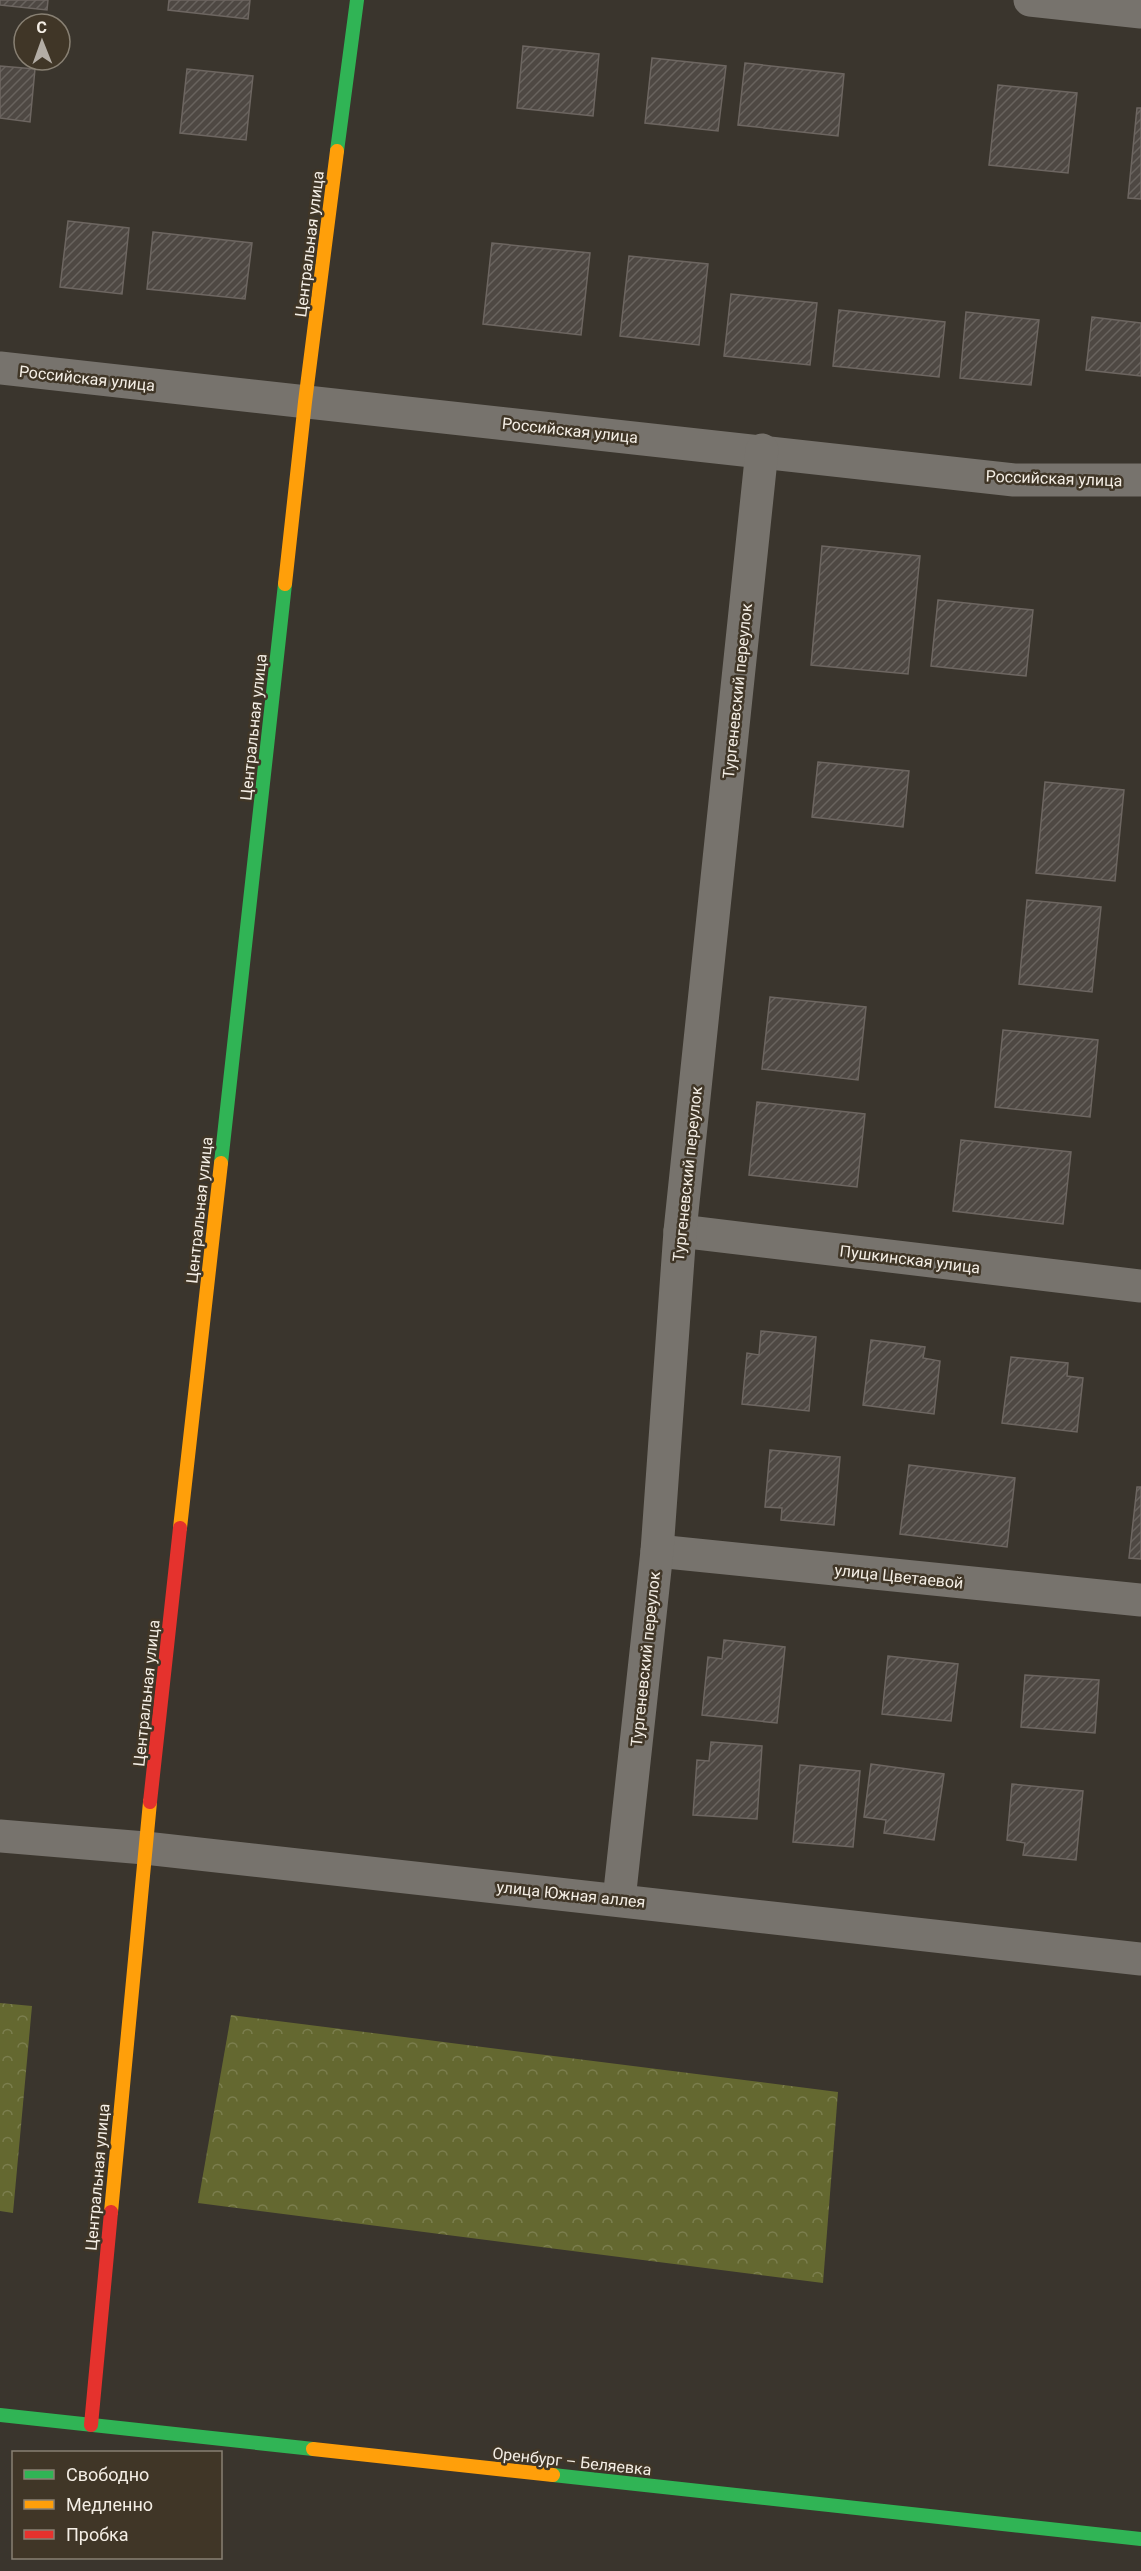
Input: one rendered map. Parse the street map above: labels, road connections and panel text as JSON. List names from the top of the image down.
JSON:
{
  "streets": {
    "street": [
      "Центральная улица",
      "Российская улица",
      "Тургеневский переулок",
      "Пушкинская улица",
      "улица Цветаевой",
      "улица Южная аллея",
      "Оренбург – Беляевка"
    ]
  },
  "crossings": [
    ["Центральная улица", "Российская улица"],
    ["Центральная улица", "улица Южная аллея"],
    ["Центральная улица", "Оренбург – Беляевка"],
    ["Российская улица", "Тургеневский переулок"],
    ["Тургеневский переулок", "Пушкинская улица"],
    ["Тургеневский переулок", "улица Цветаевой"],
    ["Тургеневский переулок", "улица Южная аллея"]
  ],
  "legend": ["Свободно", "Медленно", "Пробка"],
  "north": "top"
}
